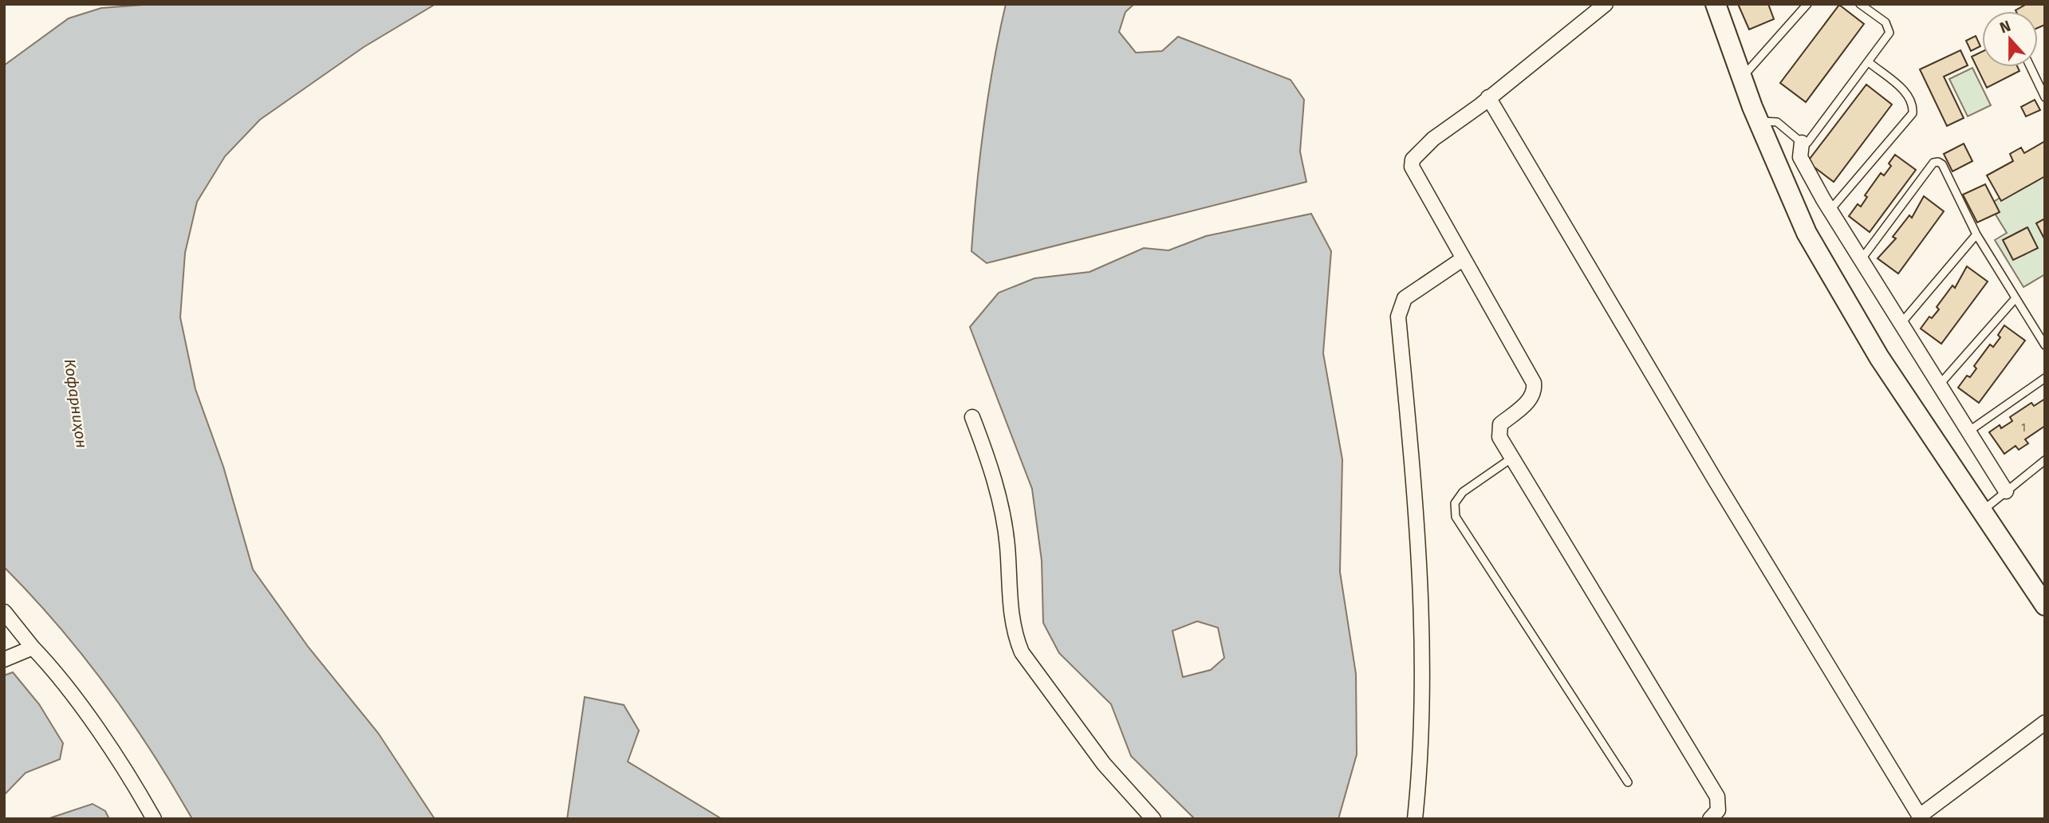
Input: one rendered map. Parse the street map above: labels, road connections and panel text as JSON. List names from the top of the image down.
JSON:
{
  "water": ["Кофарниҳон"],
  "house_numbers": ["1"],
  "north": "top"
}
